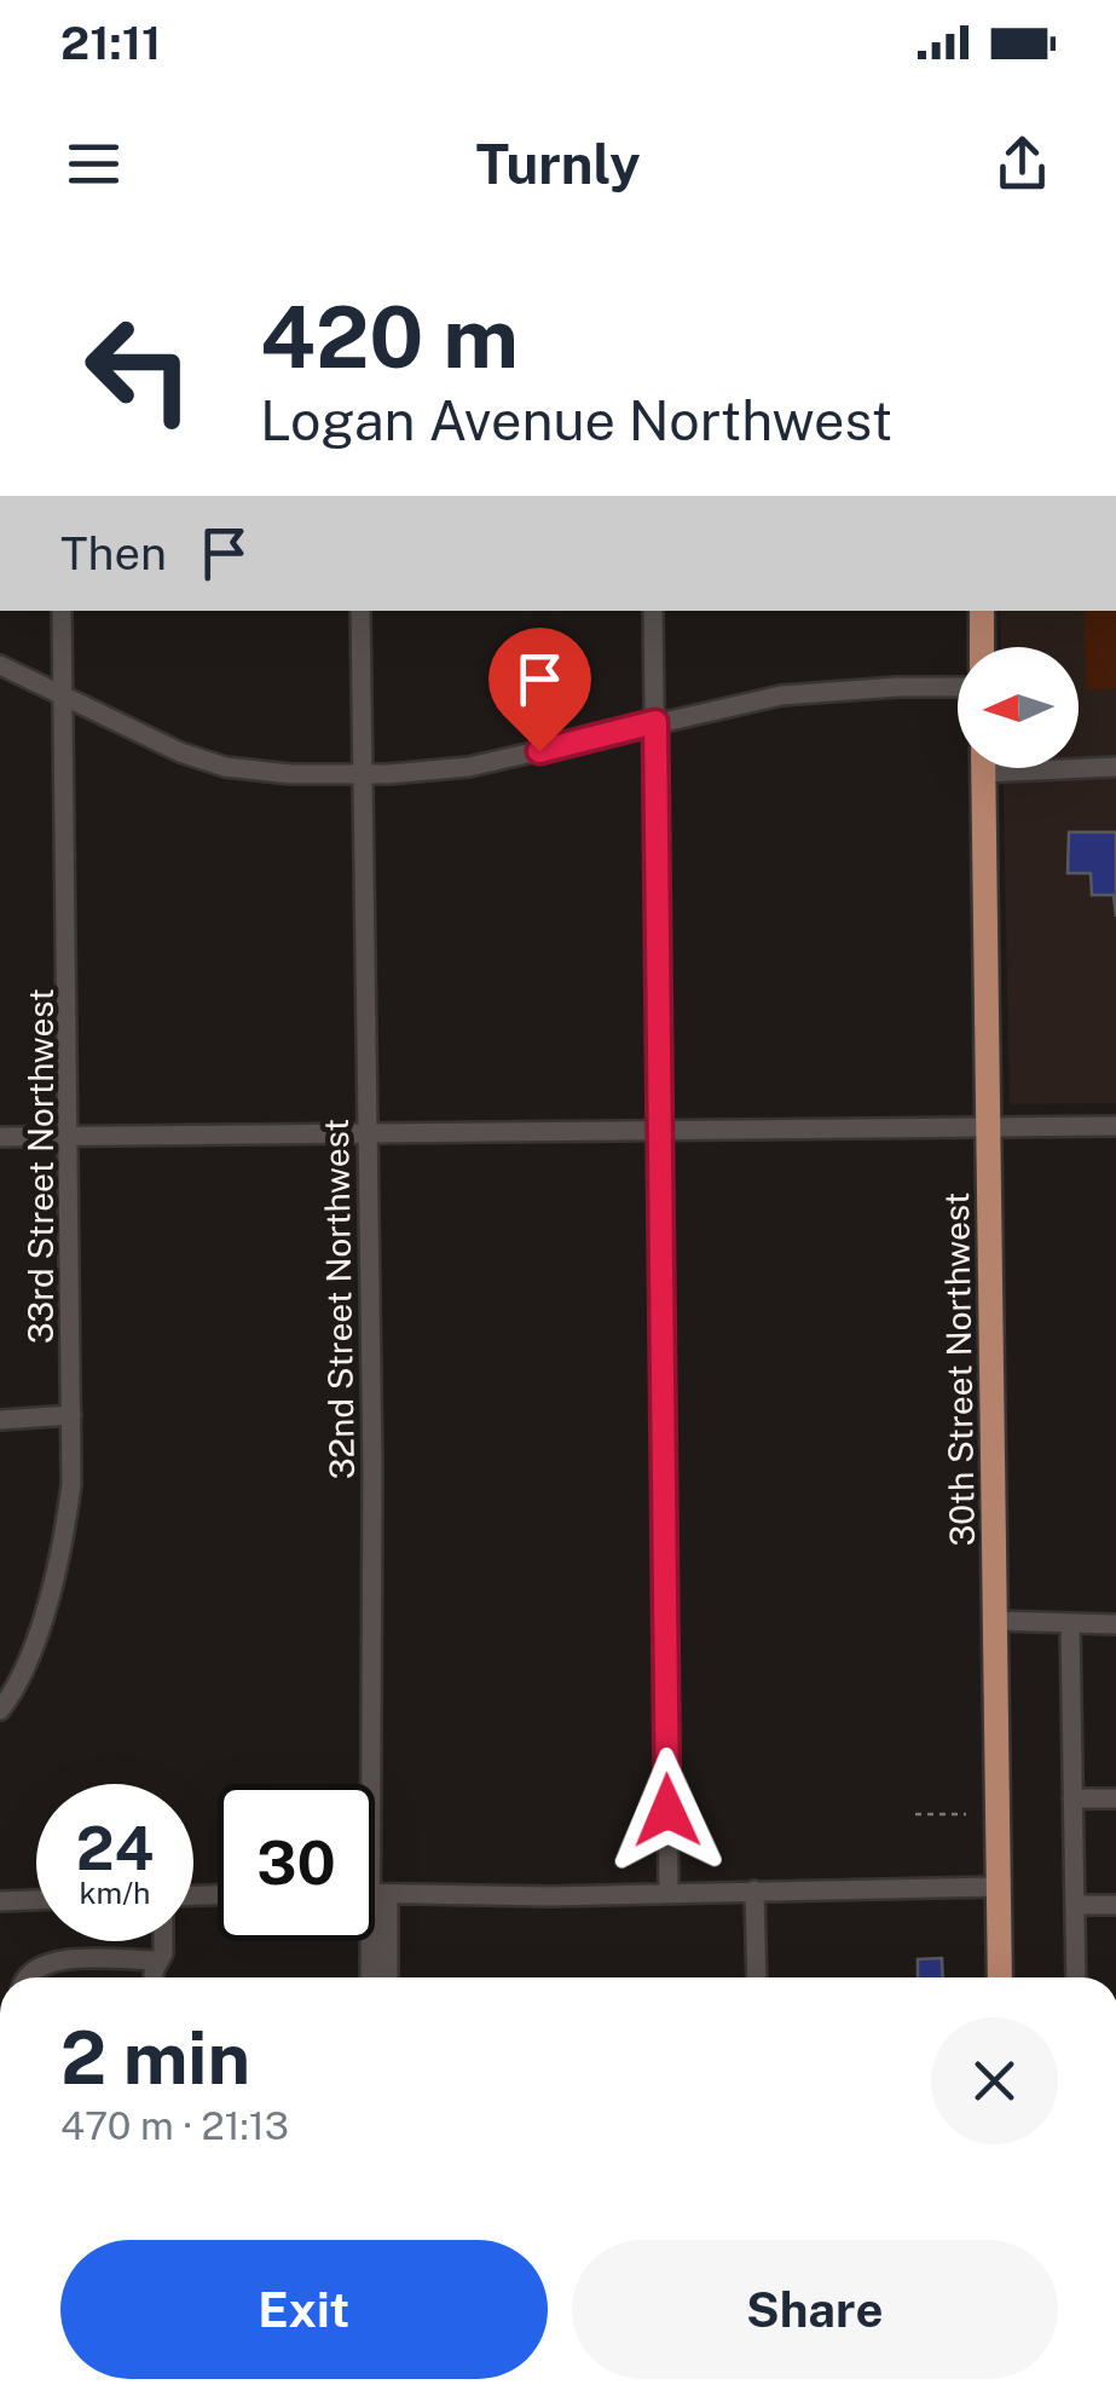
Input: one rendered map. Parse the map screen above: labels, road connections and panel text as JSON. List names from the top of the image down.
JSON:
{
  "streets": {
    "main road": ["30th Street Northwest"],
    "street": ["33rd Street Northwest", "32nd Street Northwest"]
  },
  "north": "left",
  "page": {
    "status": "21:11",
    "header": "Turnly",
    "turn": ["420 m", "Logan Avenue Northwest"],
    "then": "Then",
    "speed": "24 km/h",
    "limit": "30",
    "heading": ["2 min", "470 m · 21:13"],
    "buttons": ["Exit", "Share"]
  }
}
